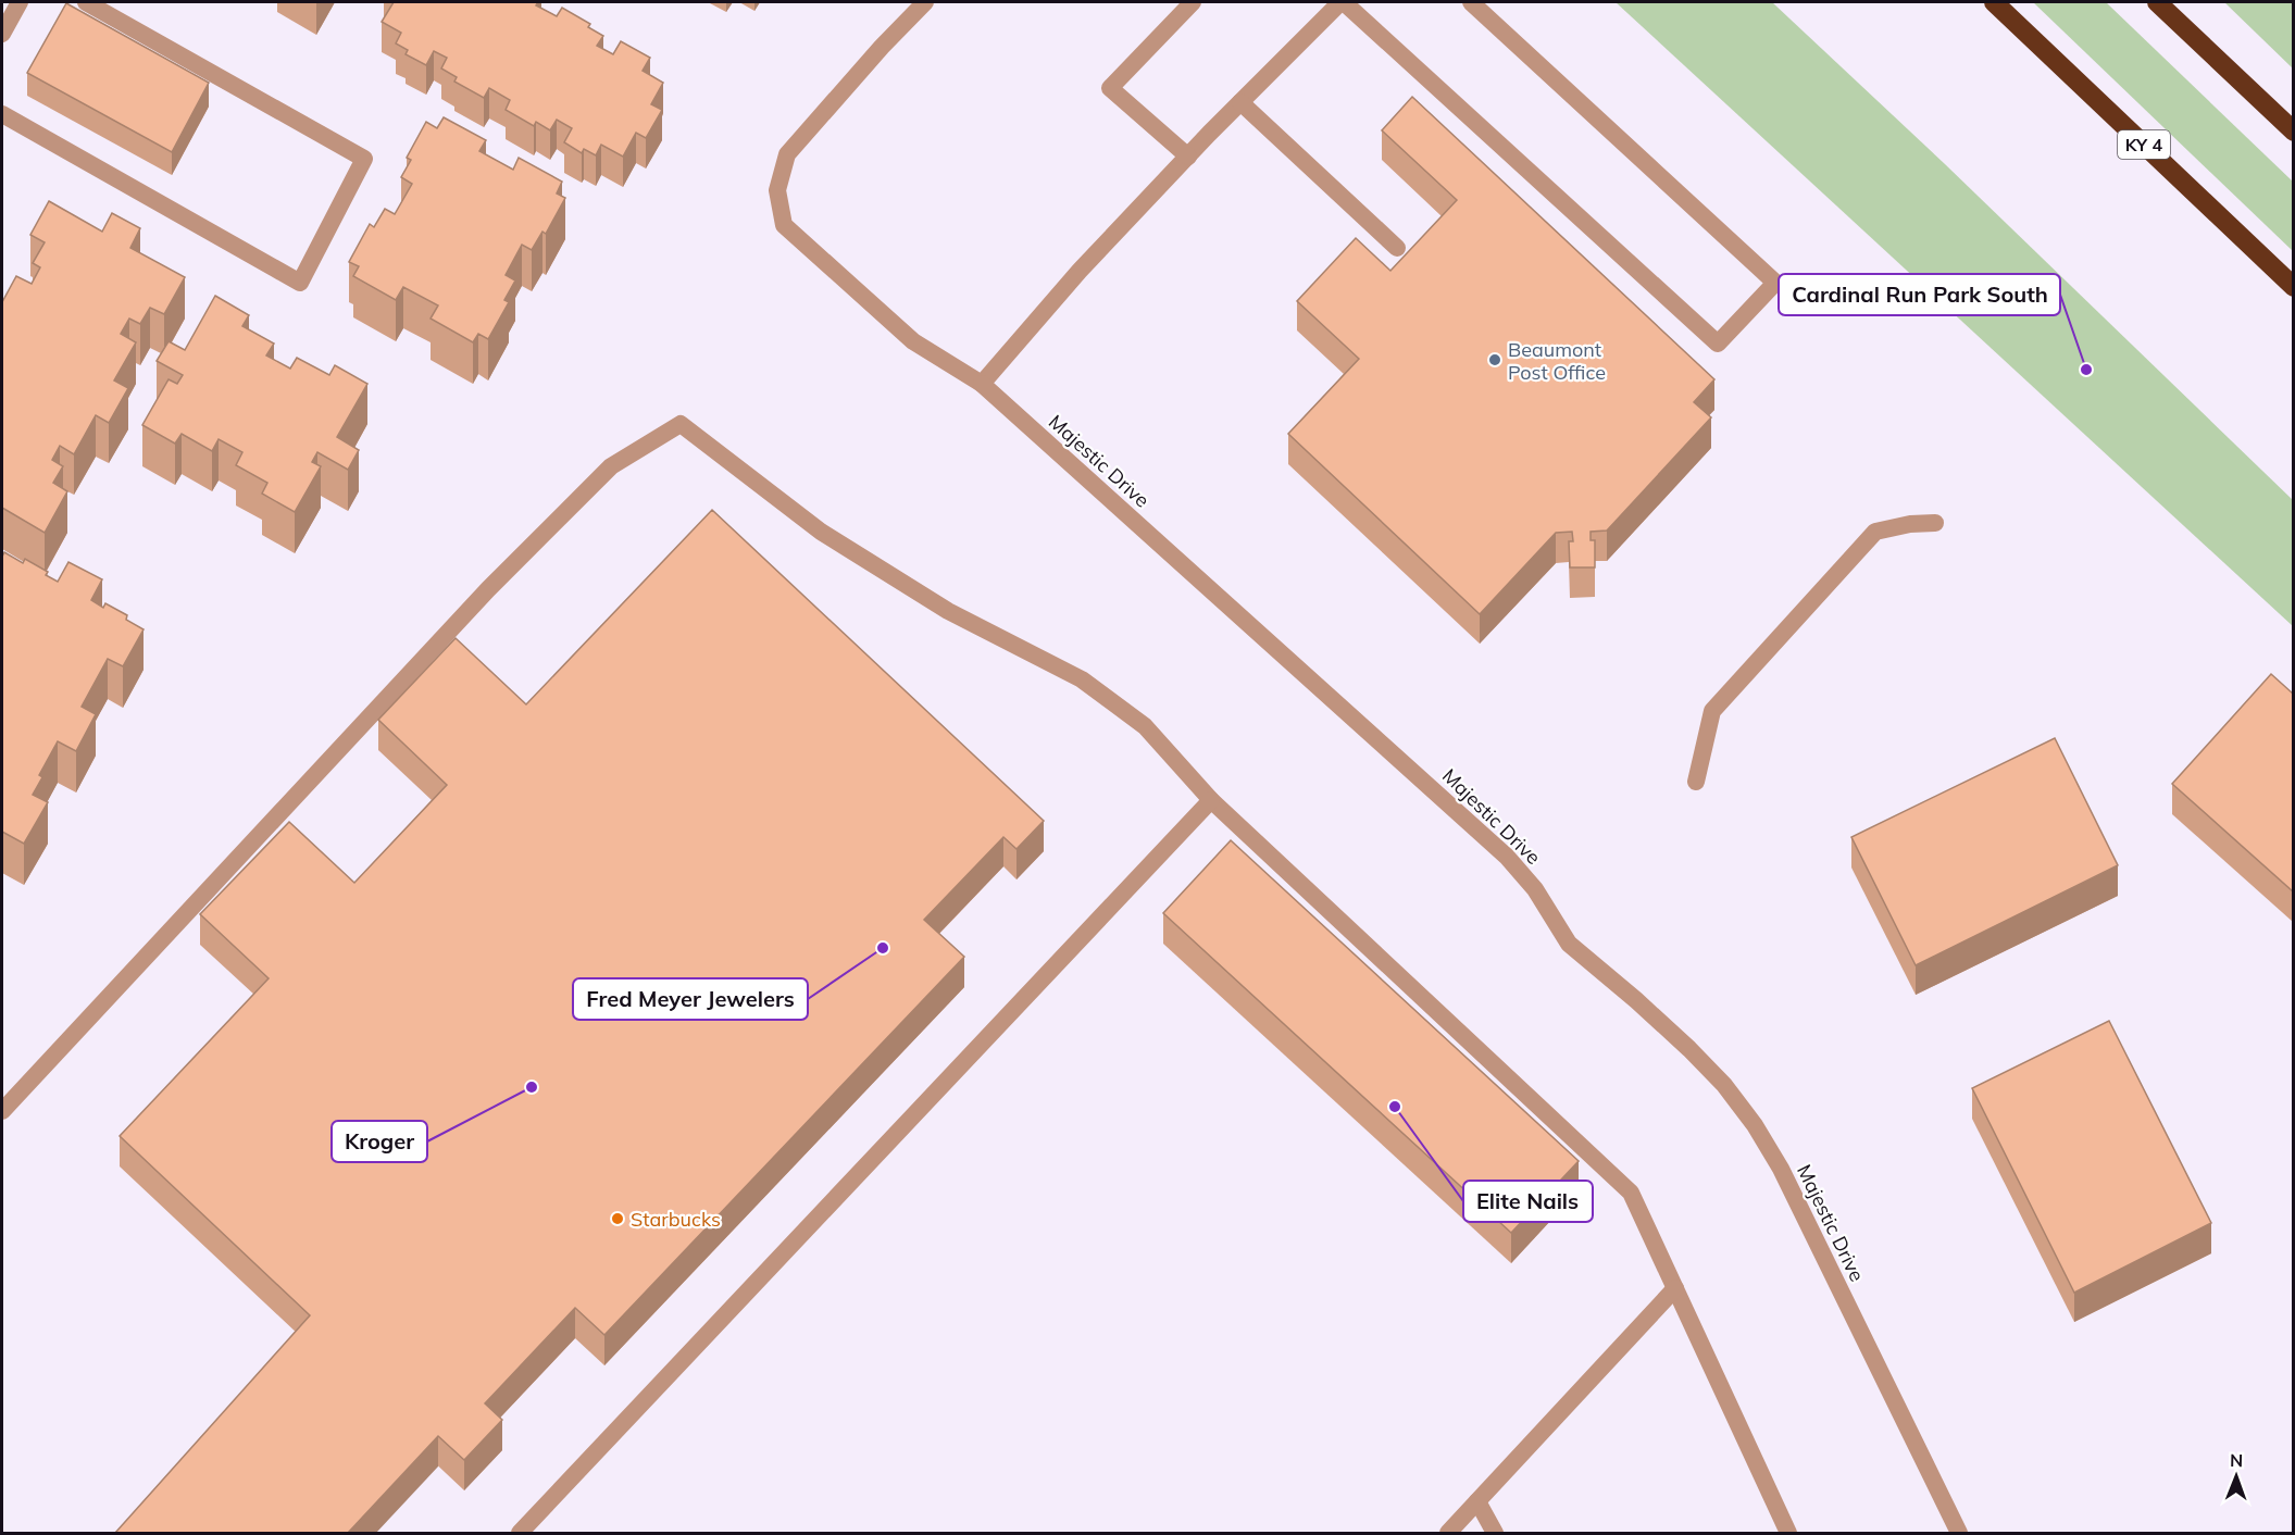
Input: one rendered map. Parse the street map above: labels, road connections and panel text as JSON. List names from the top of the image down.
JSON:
{
  "streets": {
    "highway": ["KY 4"],
    "street": ["Majestic Drive"]
  },
  "places": [
    "Beaumont Post Office",
    "Cardinal Run Park South",
    "Fred Meyer Jewelers",
    "Kroger",
    "Elite Nails",
    "Starbucks"
  ],
  "north": "top"
}
